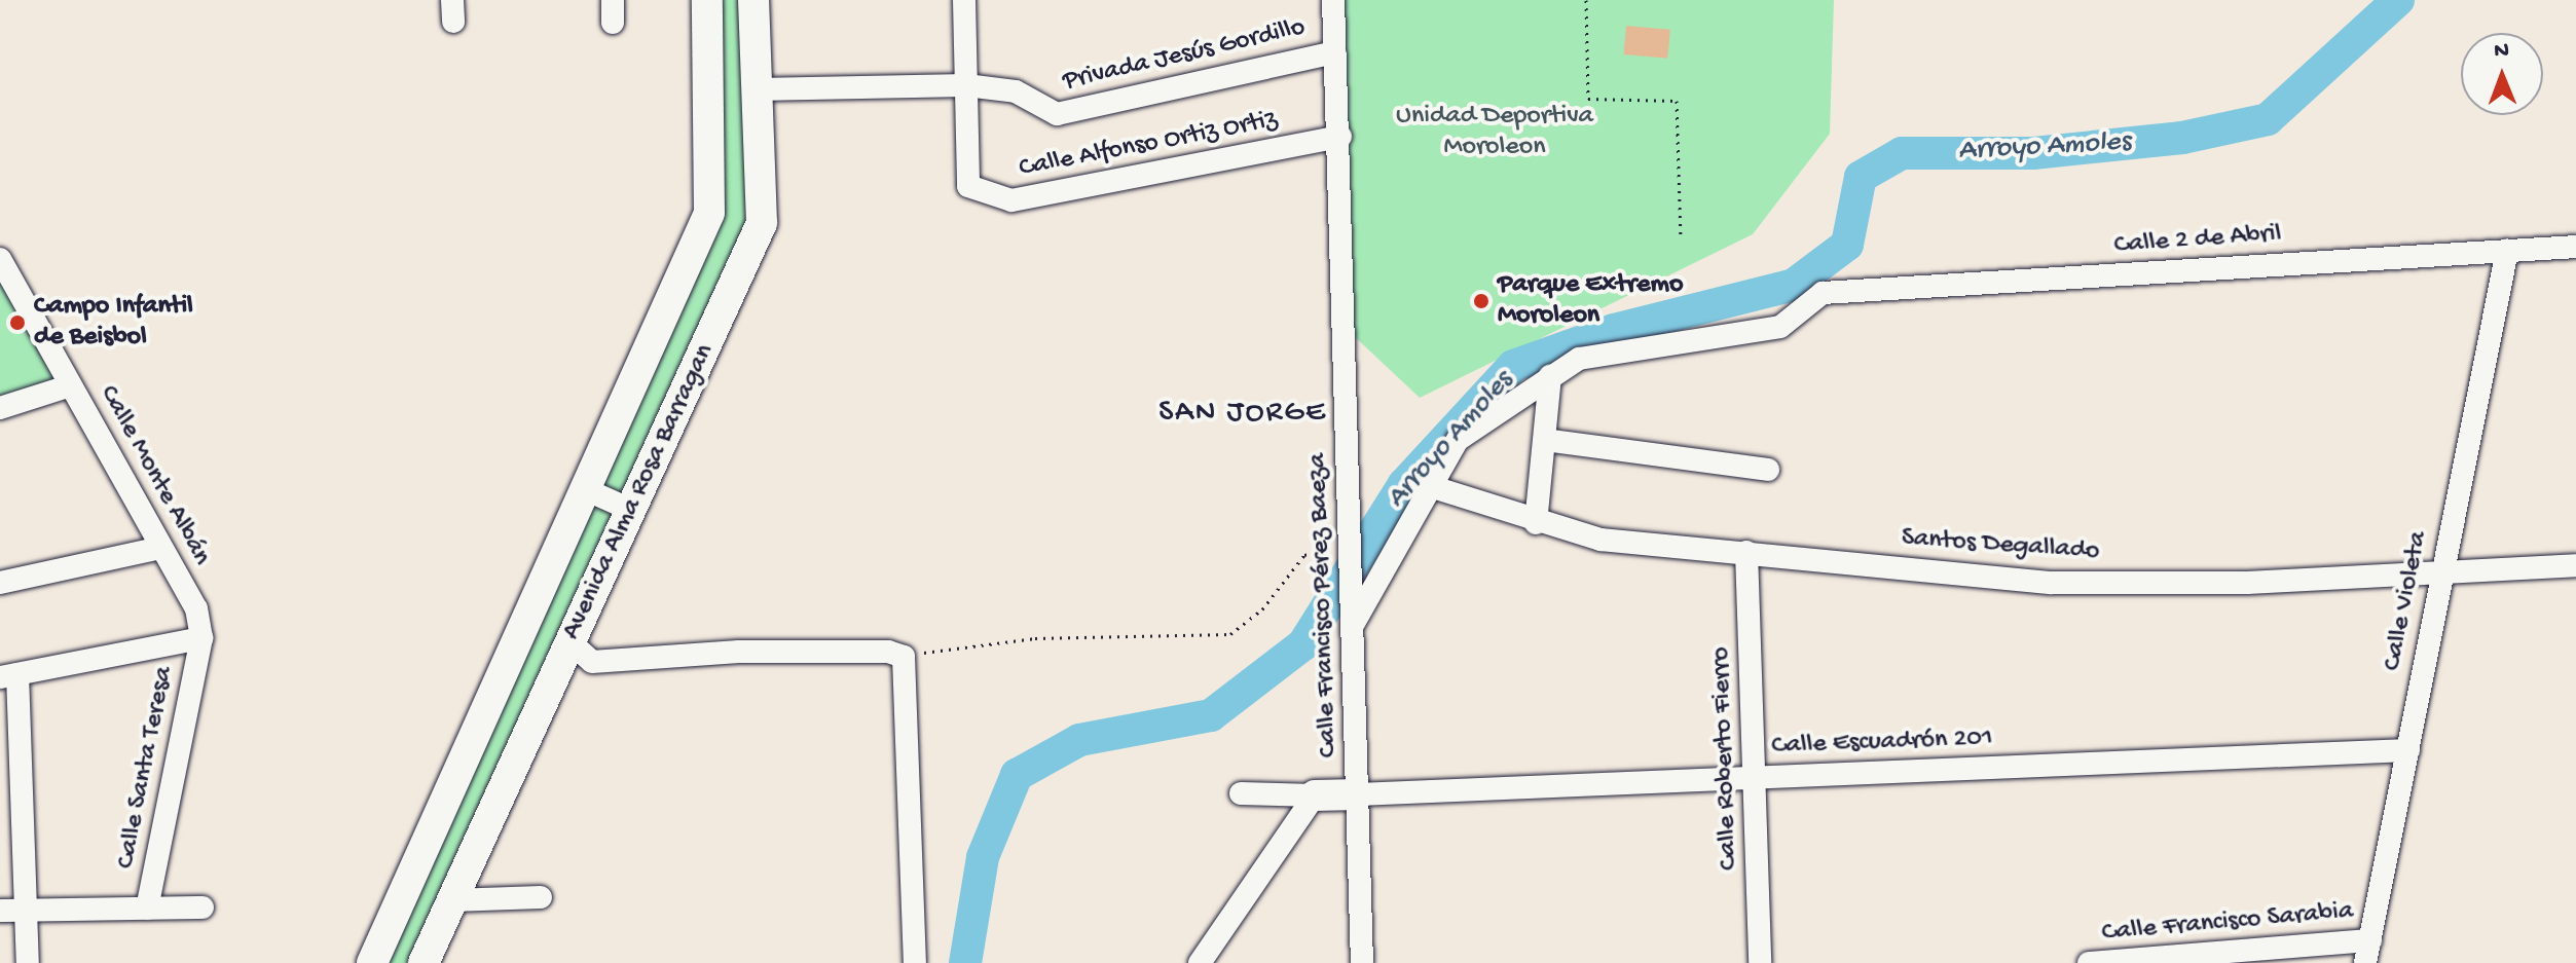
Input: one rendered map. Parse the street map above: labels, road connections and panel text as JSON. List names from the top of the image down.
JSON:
{
  "streets": {
    "street": [
      "Privada Jesús Gordillo",
      "Calle Alfonso Ortiz Ortiz",
      "Calle 2 de Abril",
      "Calle Monte Albán",
      "Avenida Alma Rosa Barragan",
      "Santos Degallado",
      "Calle Violeta",
      "Calle Francisco Pérez Baeza",
      "Calle Escuadrón 201",
      "Calle Roberto Fierro",
      "Calle Santa Teresa",
      "Calle Francisco Sarabia"
    ]
  },
  "crossings": [
    ["Privada Jesús Gordillo", "Calle Alfonso Ortiz Ortiz"],
    ["Privada Jesús Gordillo", "Avenida Alma Rosa Barragan"],
    ["Privada Jesús Gordillo", "Calle Francisco Pérez Baeza"],
    ["Calle Alfonso Ortiz Ortiz", "Calle Francisco Pérez Baeza"],
    ["Calle 2 de Abril", "Calle Violeta"],
    ["Calle Monte Albán", "Calle Santa Teresa"],
    ["Santos Degallado", "Calle Violeta"],
    ["Santos Degallado", "Calle Roberto Fierro"],
    ["Calle Violeta", "Calle Escuadrón 201"],
    ["Calle Violeta", "Calle Francisco Sarabia"],
    ["Calle Francisco Pérez Baeza", "Calle Escuadrón 201"],
    ["Calle Escuadrón 201", "Calle Roberto Fierro"]
  ],
  "districts": ["SAN JORGE"],
  "water": ["Arroyo Amoles"],
  "parks": ["Unidad Deportiva Moroleon"],
  "places": ["Parque Extremo Moroleon", "Campo Infantil de Beisbol"],
  "north": "top"
}
